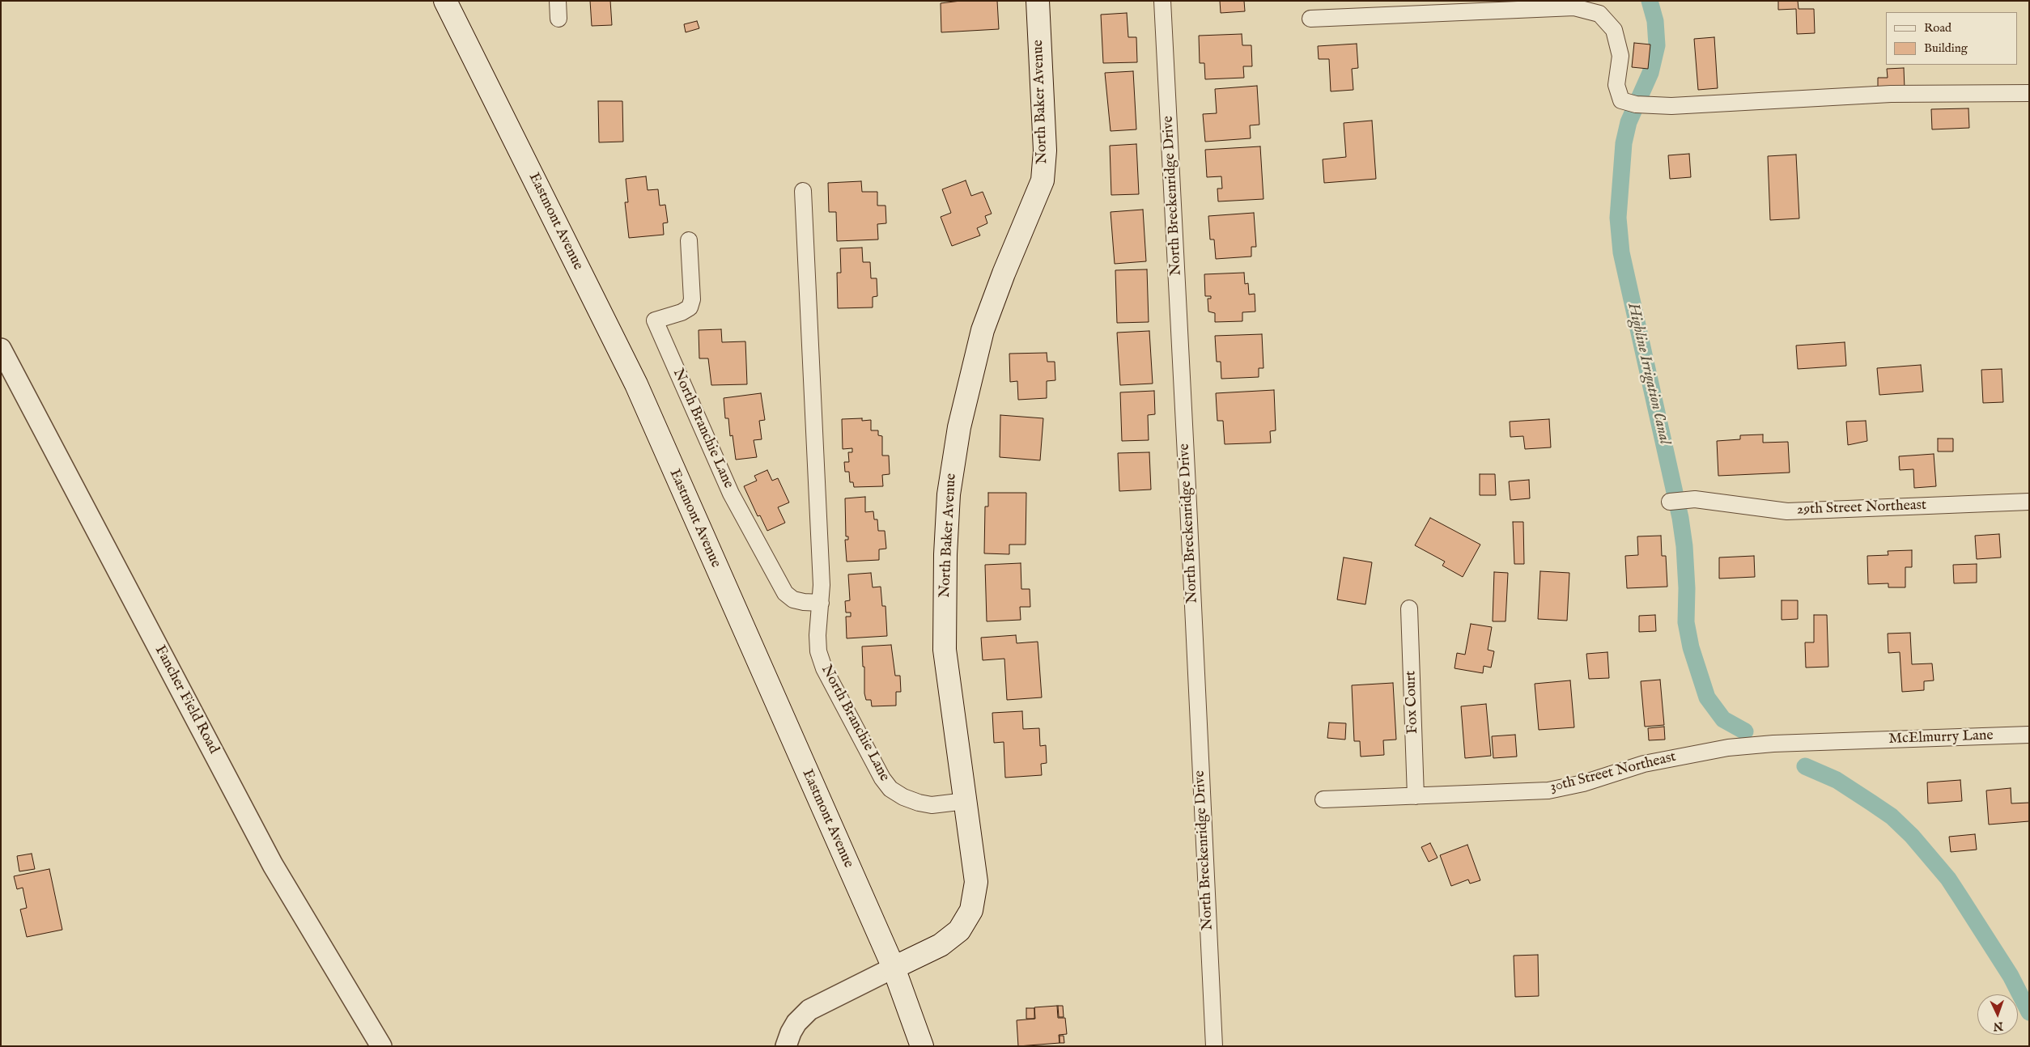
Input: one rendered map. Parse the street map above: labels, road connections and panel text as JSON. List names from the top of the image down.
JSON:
{
  "streets": {
    "main road": ["North Baker Avenue", "Eastmont Avenue"],
    "street": [
      "North Breckenridge Drive",
      "North Branchie Lane",
      "29th Street Northeast",
      "Fancher Field Road",
      "Fox Court",
      "McElmurry Lane",
      "30th Street Northeast"
    ]
  },
  "crossings": [
    ["North Baker Avenue", "Eastmont Avenue"],
    ["North Baker Avenue", "North Branchie Lane"],
    ["Fox Court", "30th Street Northeast"],
    ["McElmurry Lane", "30th Street Northeast"]
  ],
  "water": ["Highline Irrigation Canal"],
  "legend": ["Road", "Building"],
  "north": "bottom"
}
